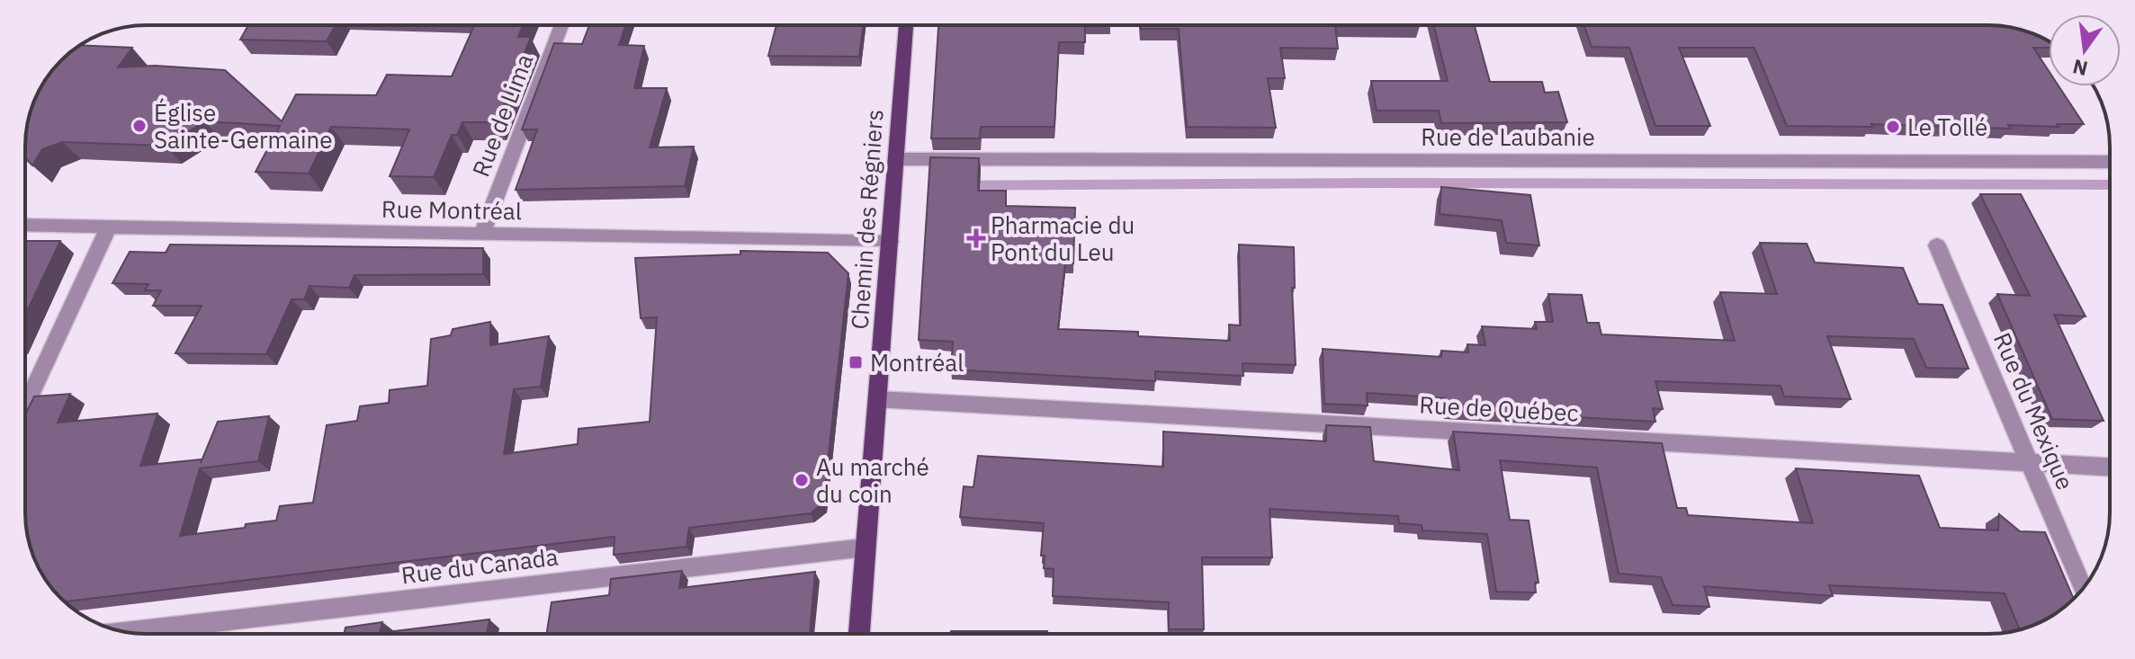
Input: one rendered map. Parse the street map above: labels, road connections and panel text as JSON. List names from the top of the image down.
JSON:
{
  "streets": {
    "main road": ["Chemin des Régniers"],
    "street": [
      "Rue de Lima",
      "Rue de Laubanie",
      "Rue Montréal",
      "Rue de Québec",
      "Rue du Mexique",
      "Rue du Canada"
    ]
  },
  "crossings": [
    ["Rue de Lima", "Rue Montréal"],
    ["Rue de Laubanie", "Chemin des Régniers"],
    ["Rue Montréal", "Chemin des Régniers"],
    ["Chemin des Régniers", "Rue de Québec"],
    ["Chemin des Régniers", "Rue du Canada"],
    ["Rue de Québec", "Rue du Mexique"]
  ],
  "places": {
    "other": ["Église Sainte-Germaine", "Le Tollé", "Au marché du coin"],
    "health": ["Pharmacie du Pont du Leu"],
    "transit": ["Montréal"]
  },
  "north": "bottom"
}
